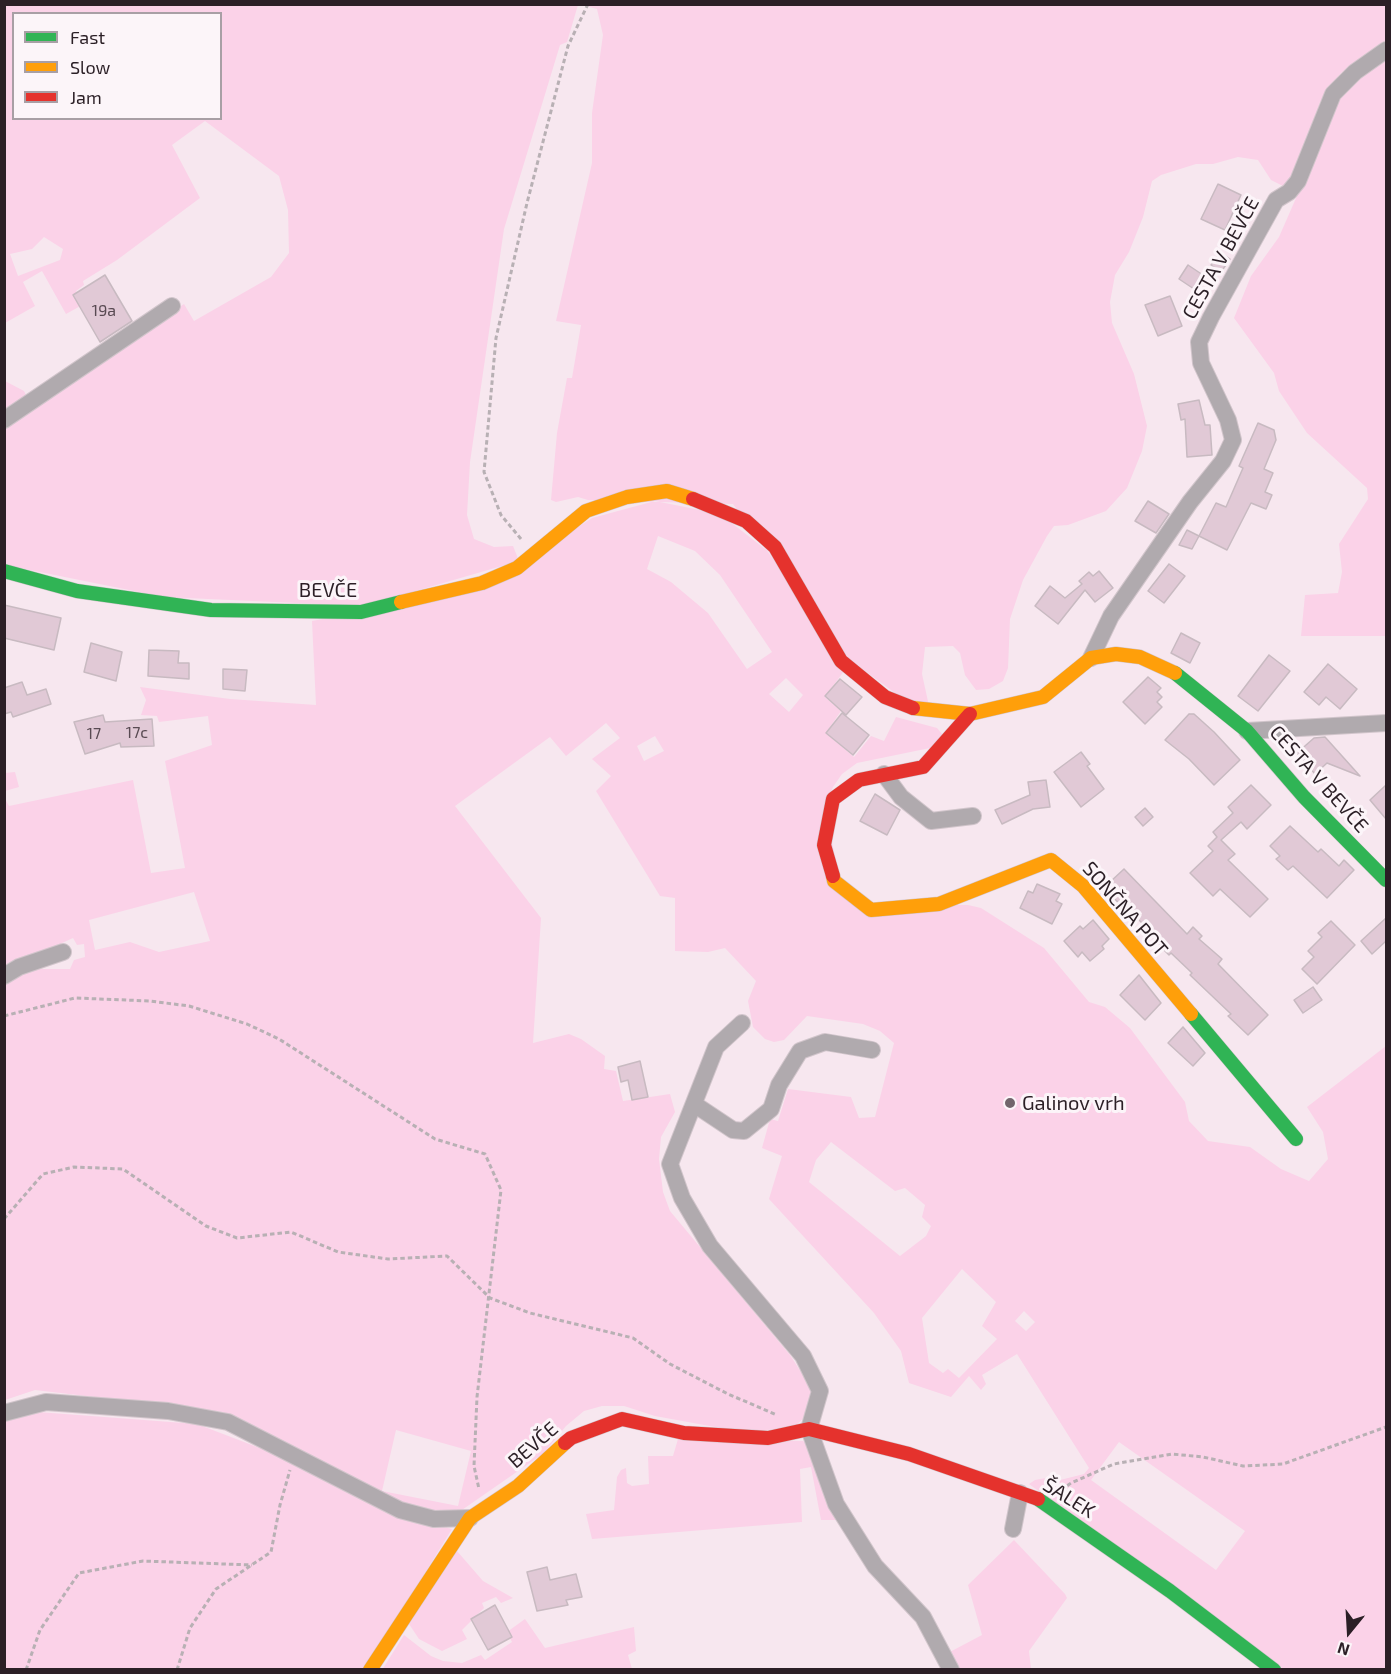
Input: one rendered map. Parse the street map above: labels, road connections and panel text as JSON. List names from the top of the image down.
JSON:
{
  "streets": {
    "street": [
      "CESTA V BEVČE",
      "BEVČE",
      "SONČNA POT",
      "ŠALEK"
    ]
  },
  "crossings": [
    ["CESTA V BEVČE", "BEVČE"],
    ["CESTA V BEVČE", "SONČNA POT"],
    ["BEVČE", "ŠALEK"]
  ],
  "places": ["Galinov vrh"],
  "house_numbers": ["19a", "17c", "17"],
  "legend": ["Fast", "Slow", "Jam"],
  "north": "bottom"
}
